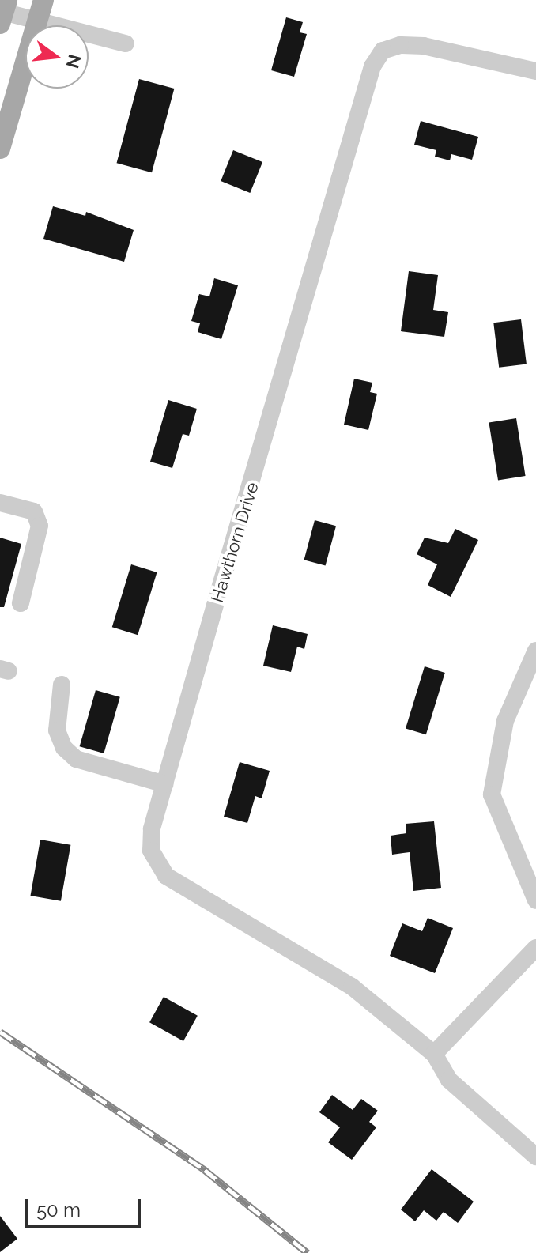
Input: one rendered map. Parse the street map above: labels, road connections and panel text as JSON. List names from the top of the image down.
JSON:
{
  "streets": {
    "street": ["Hawthorn Drive"]
  },
  "scale_bar": "50 m",
  "north": "right"
}
